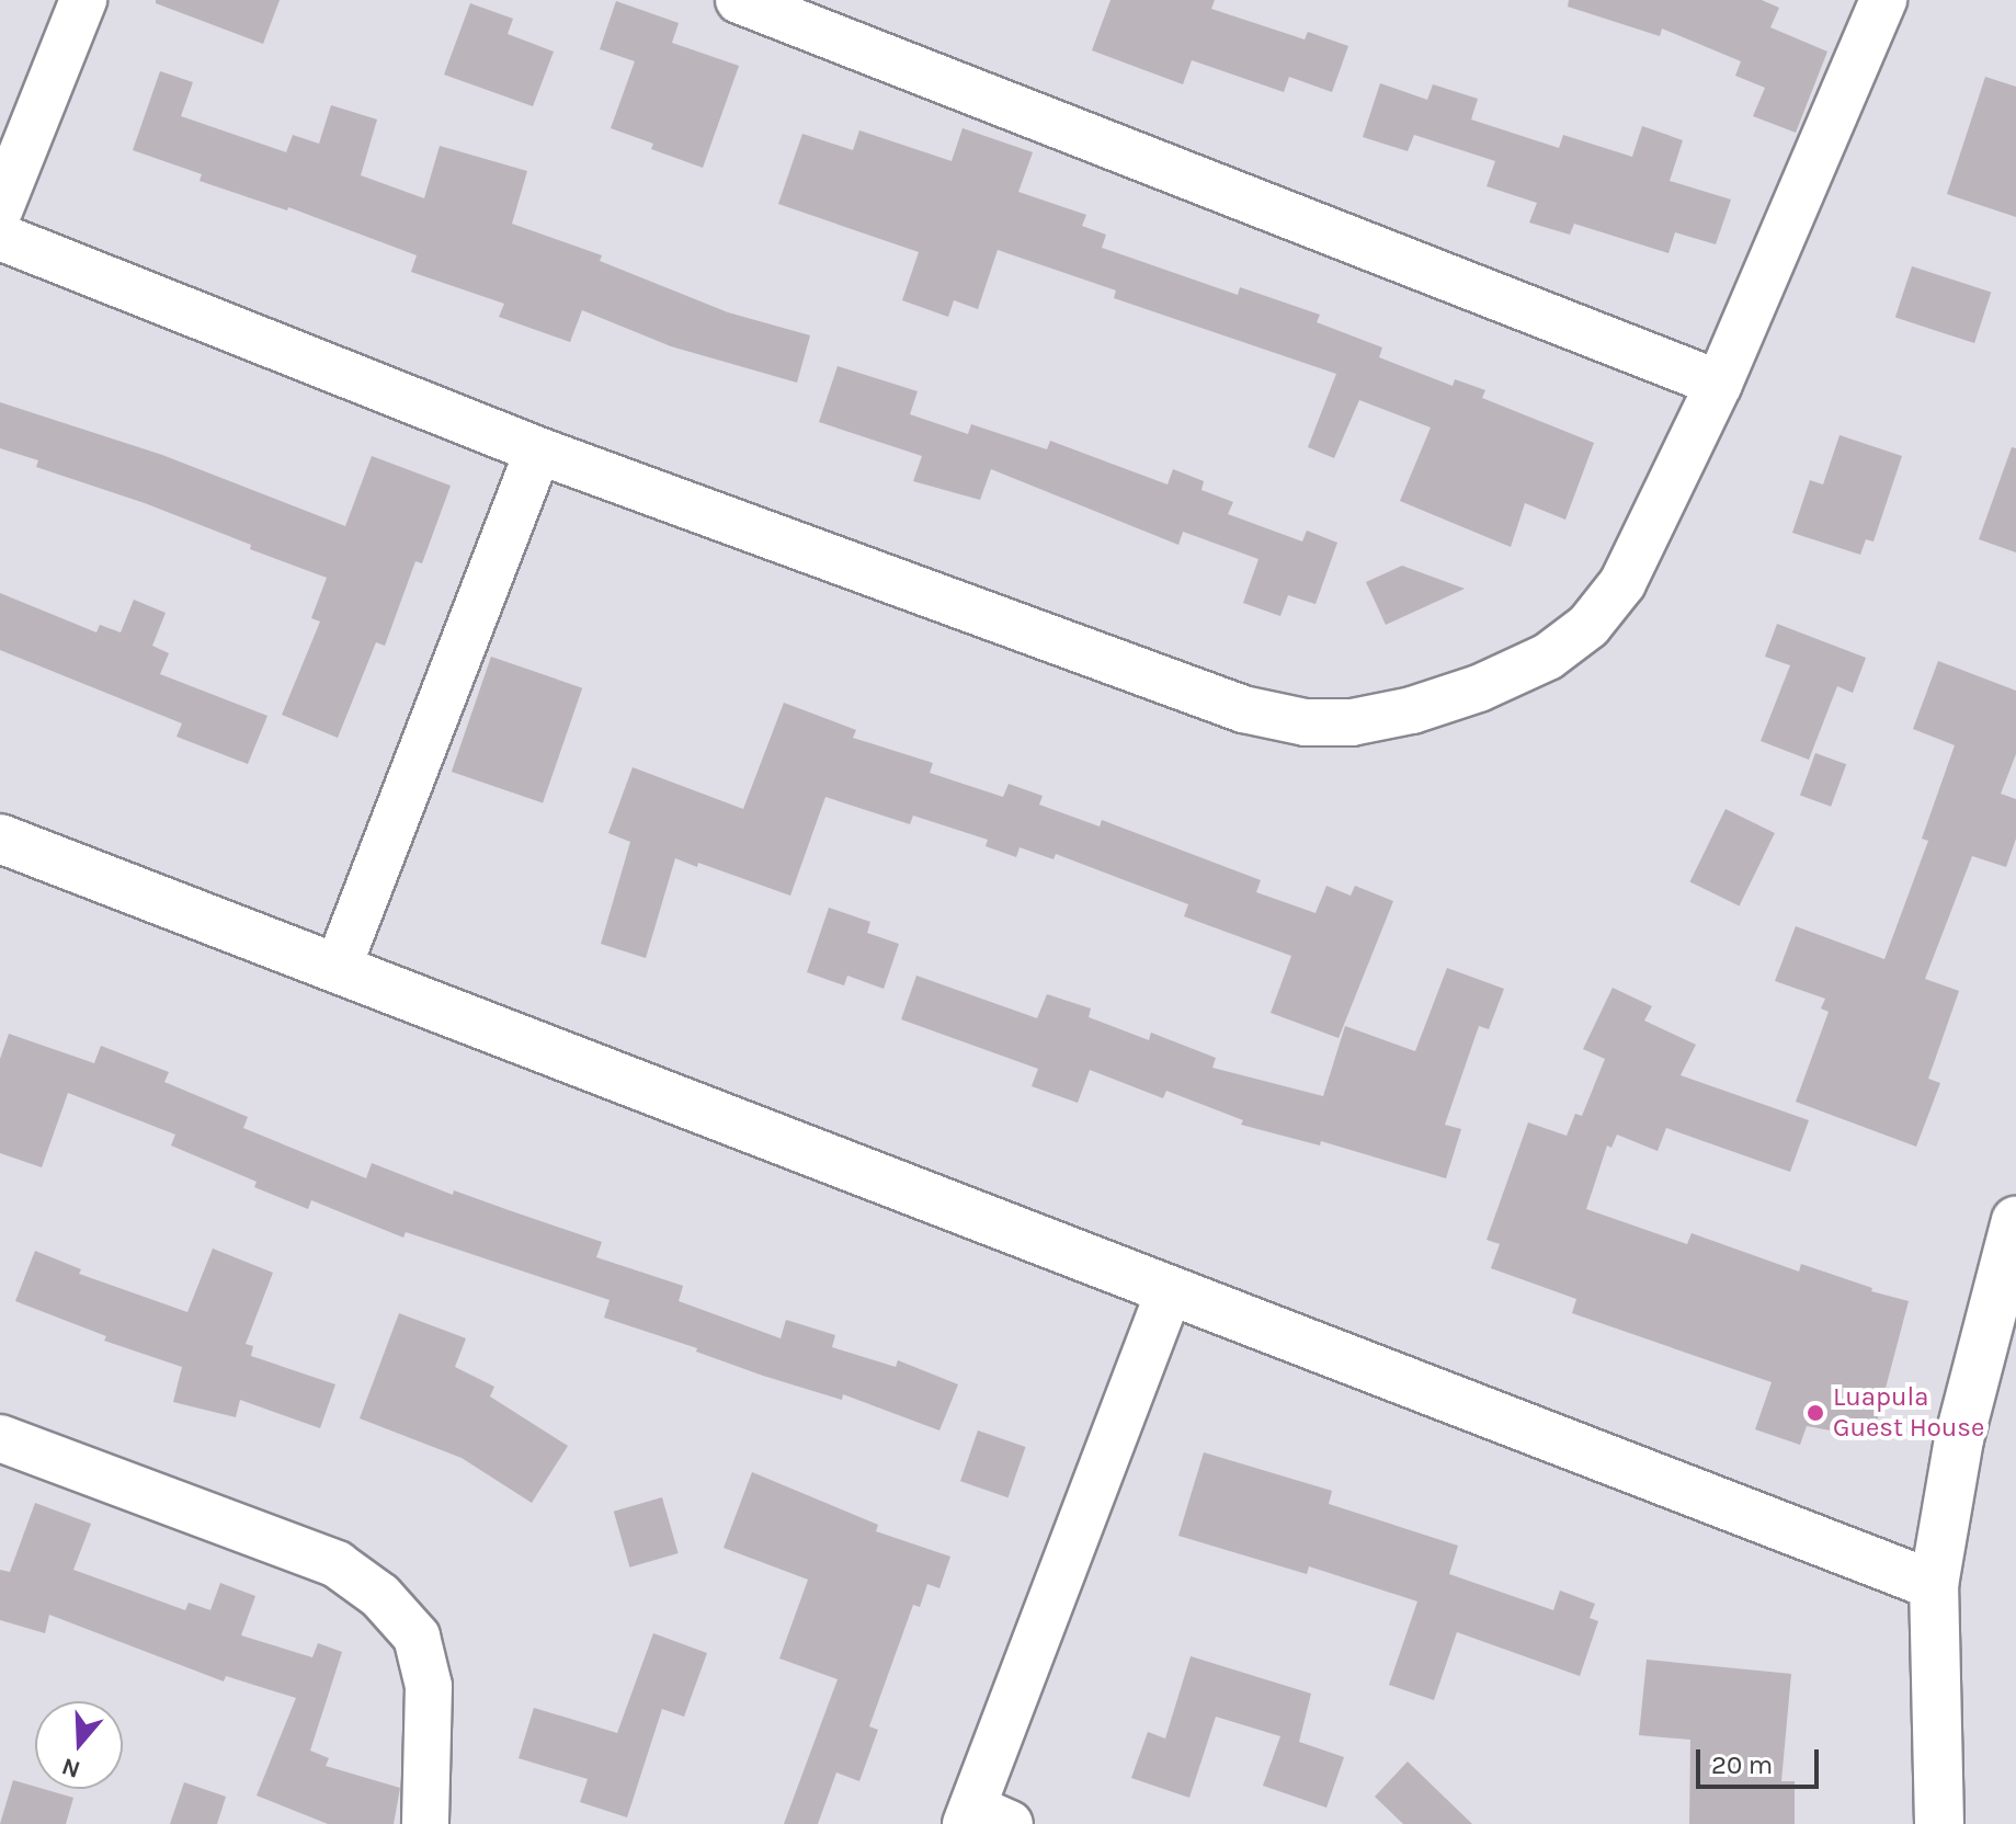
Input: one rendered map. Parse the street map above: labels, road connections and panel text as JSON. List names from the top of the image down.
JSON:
{
  "places": ["Luapula Guest House"],
  "scale_bar": "20 m",
  "north": "bottom"
}
